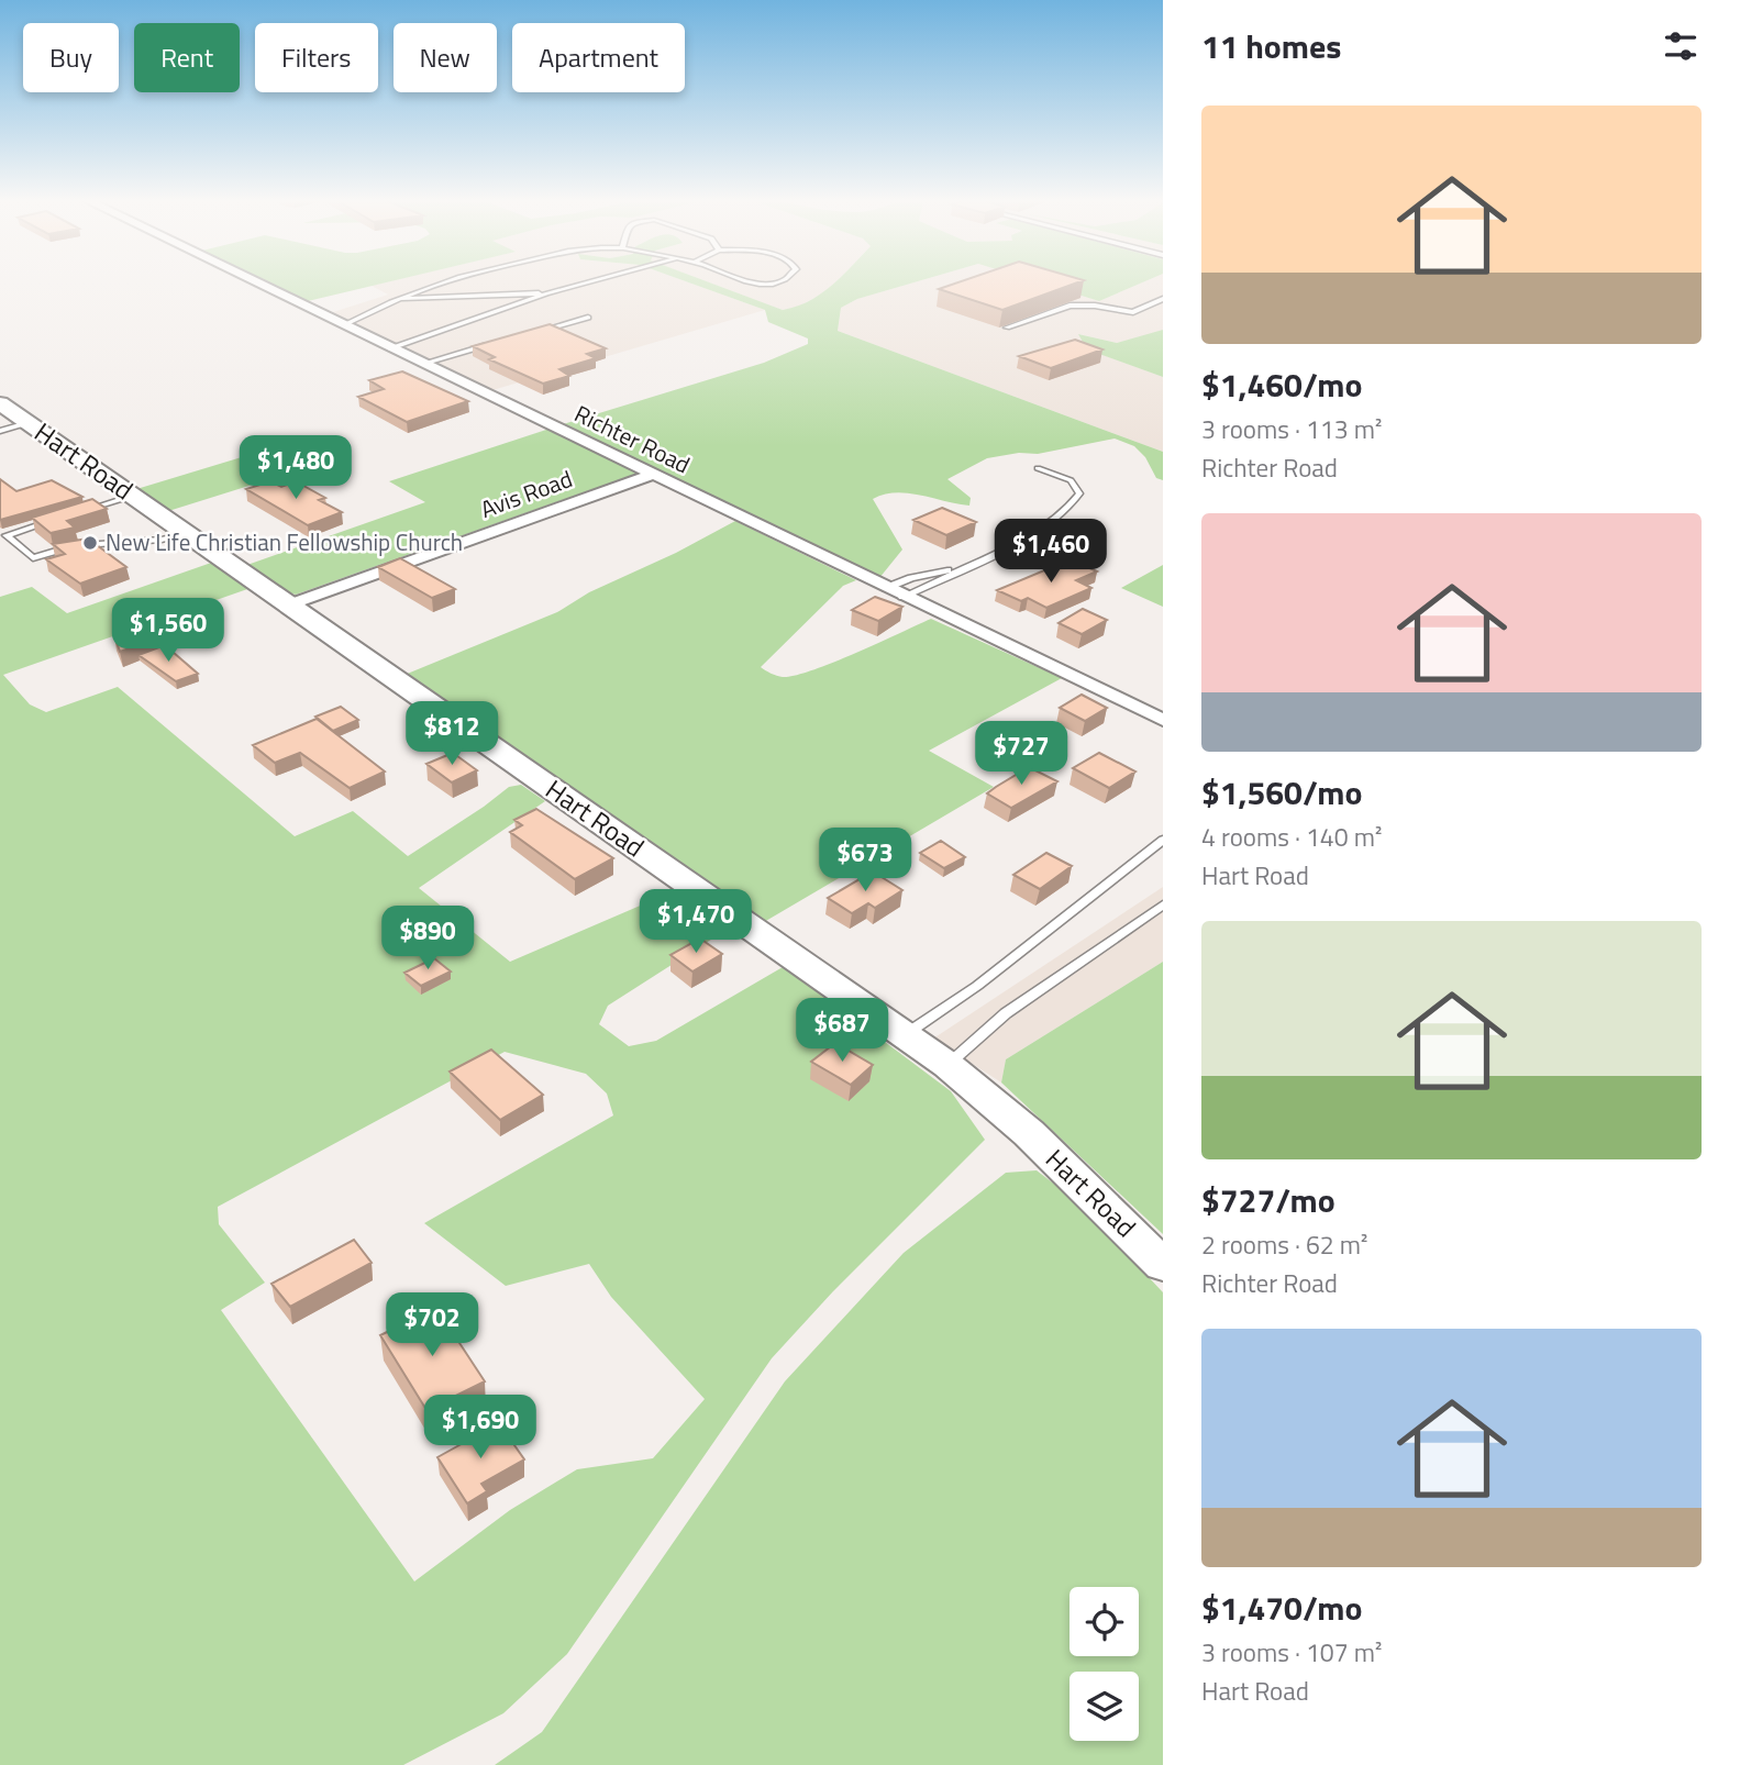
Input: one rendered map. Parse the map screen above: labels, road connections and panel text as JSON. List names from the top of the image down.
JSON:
{
  "streets": {
    "street": ["Richter Road", "Hart Road", "Avis Road"]
  },
  "crossings": [
    ["Richter Road", "Avis Road"],
    ["Hart Road", "Avis Road"]
  ],
  "places": ["New Life Christian Fellowship Church"],
  "page": {
    "heading": "11 homes",
    "chip": [
      "Buy",
      "Rent",
      "Filters",
      "New",
      "Apartment"
    ],
    "list": [
      {
        "name": "$1,460/mo",
        "note": "3 rooms · 113 m² · Richter Road"
      },
      {
        "name": "$1,560/mo",
        "note": "4 rooms · 140 m² · Hart Road"
      },
      {
        "name": "$727/mo",
        "note": "2 rooms · 62 m² · Richter Road"
      },
      {
        "name": "$1,470/mo",
        "note": "3 rooms · 107 m² · Hart Road"
      }
    ],
    "price": [
      "$1,480",
      "$1,460",
      "$1,560",
      "$812",
      "$727",
      "$673",
      "$1,470",
      "$890",
      "$687",
      "$702",
      "$1,690"
    ]
  }
}
